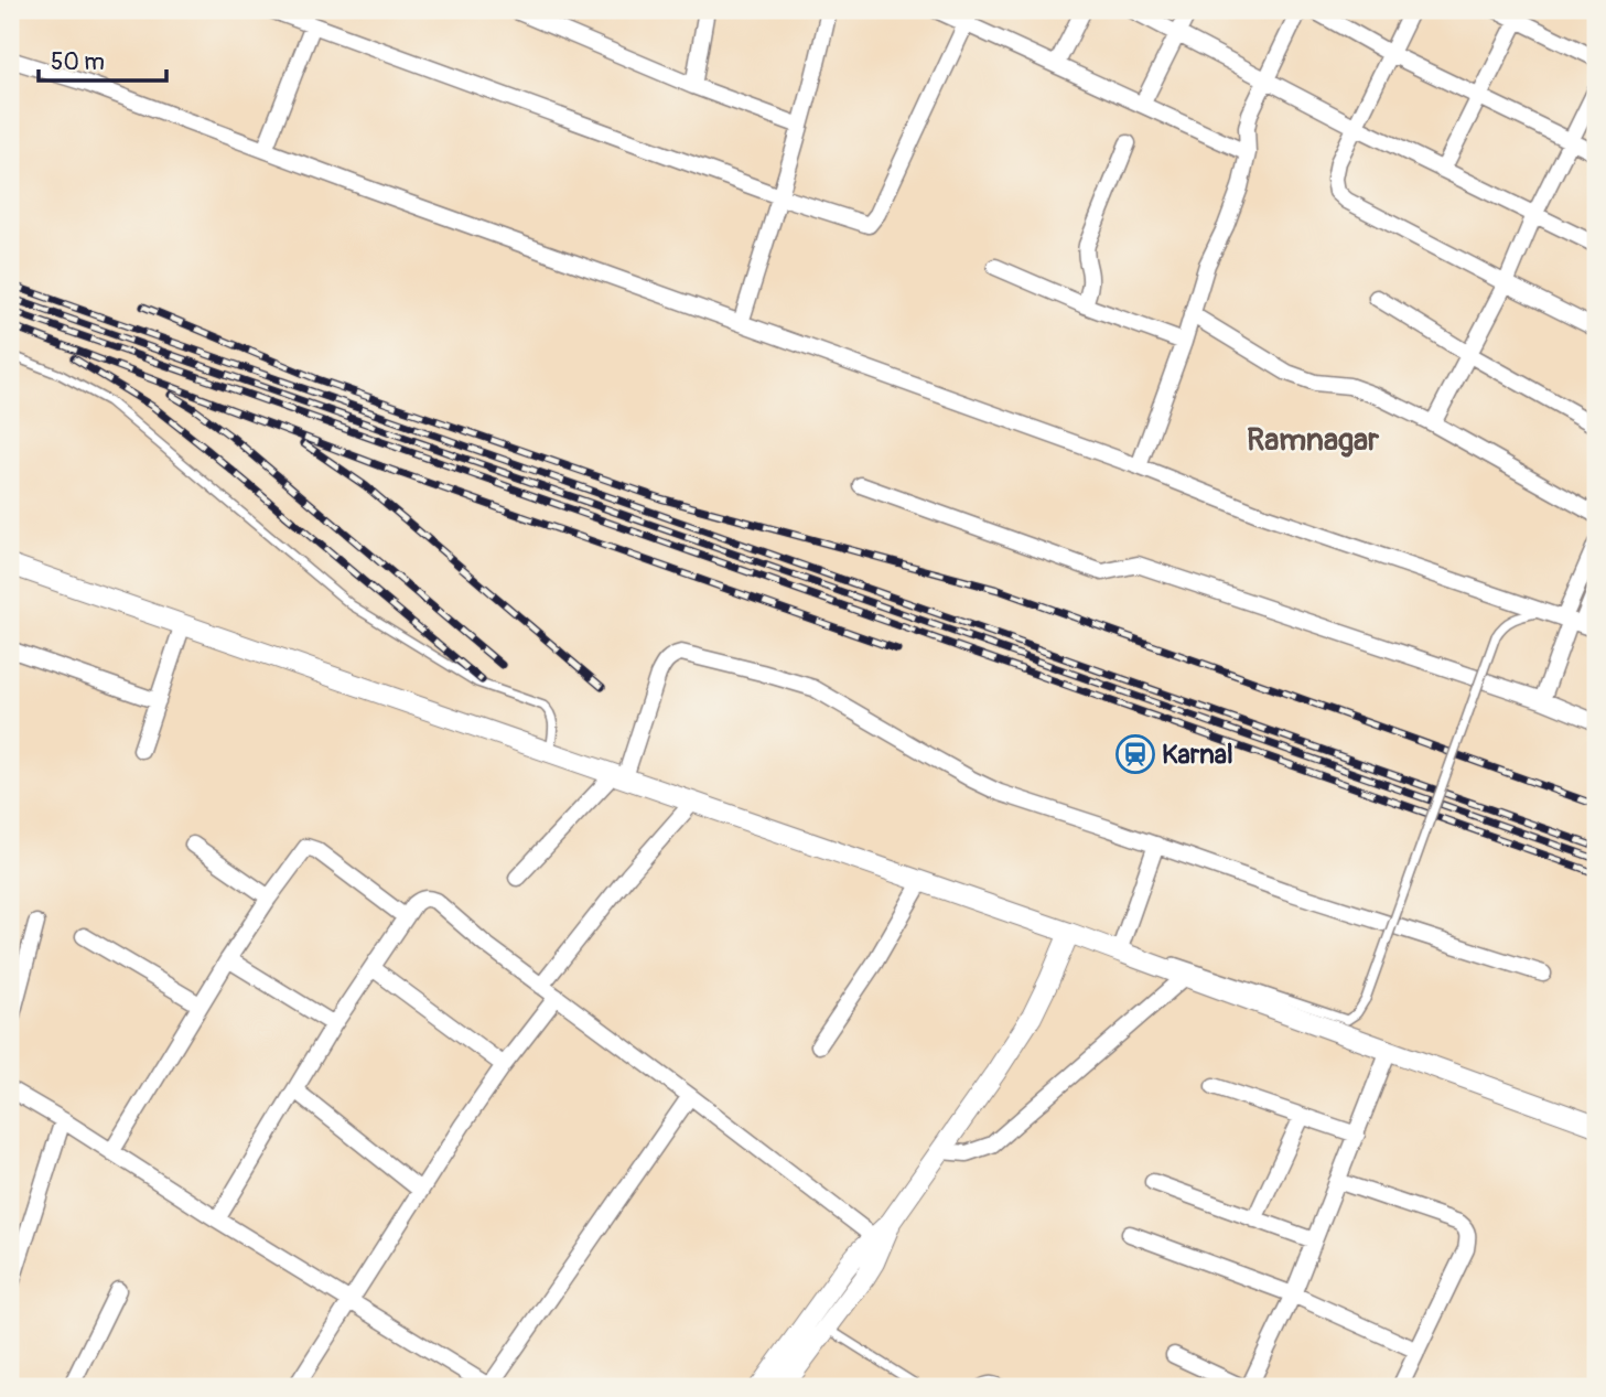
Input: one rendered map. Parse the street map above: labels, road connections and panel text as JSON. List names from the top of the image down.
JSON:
{
  "districts": ["Ramnagar"],
  "places": {
    "station": ["Karnal"]
  },
  "scale_bar": "50 m"
}
